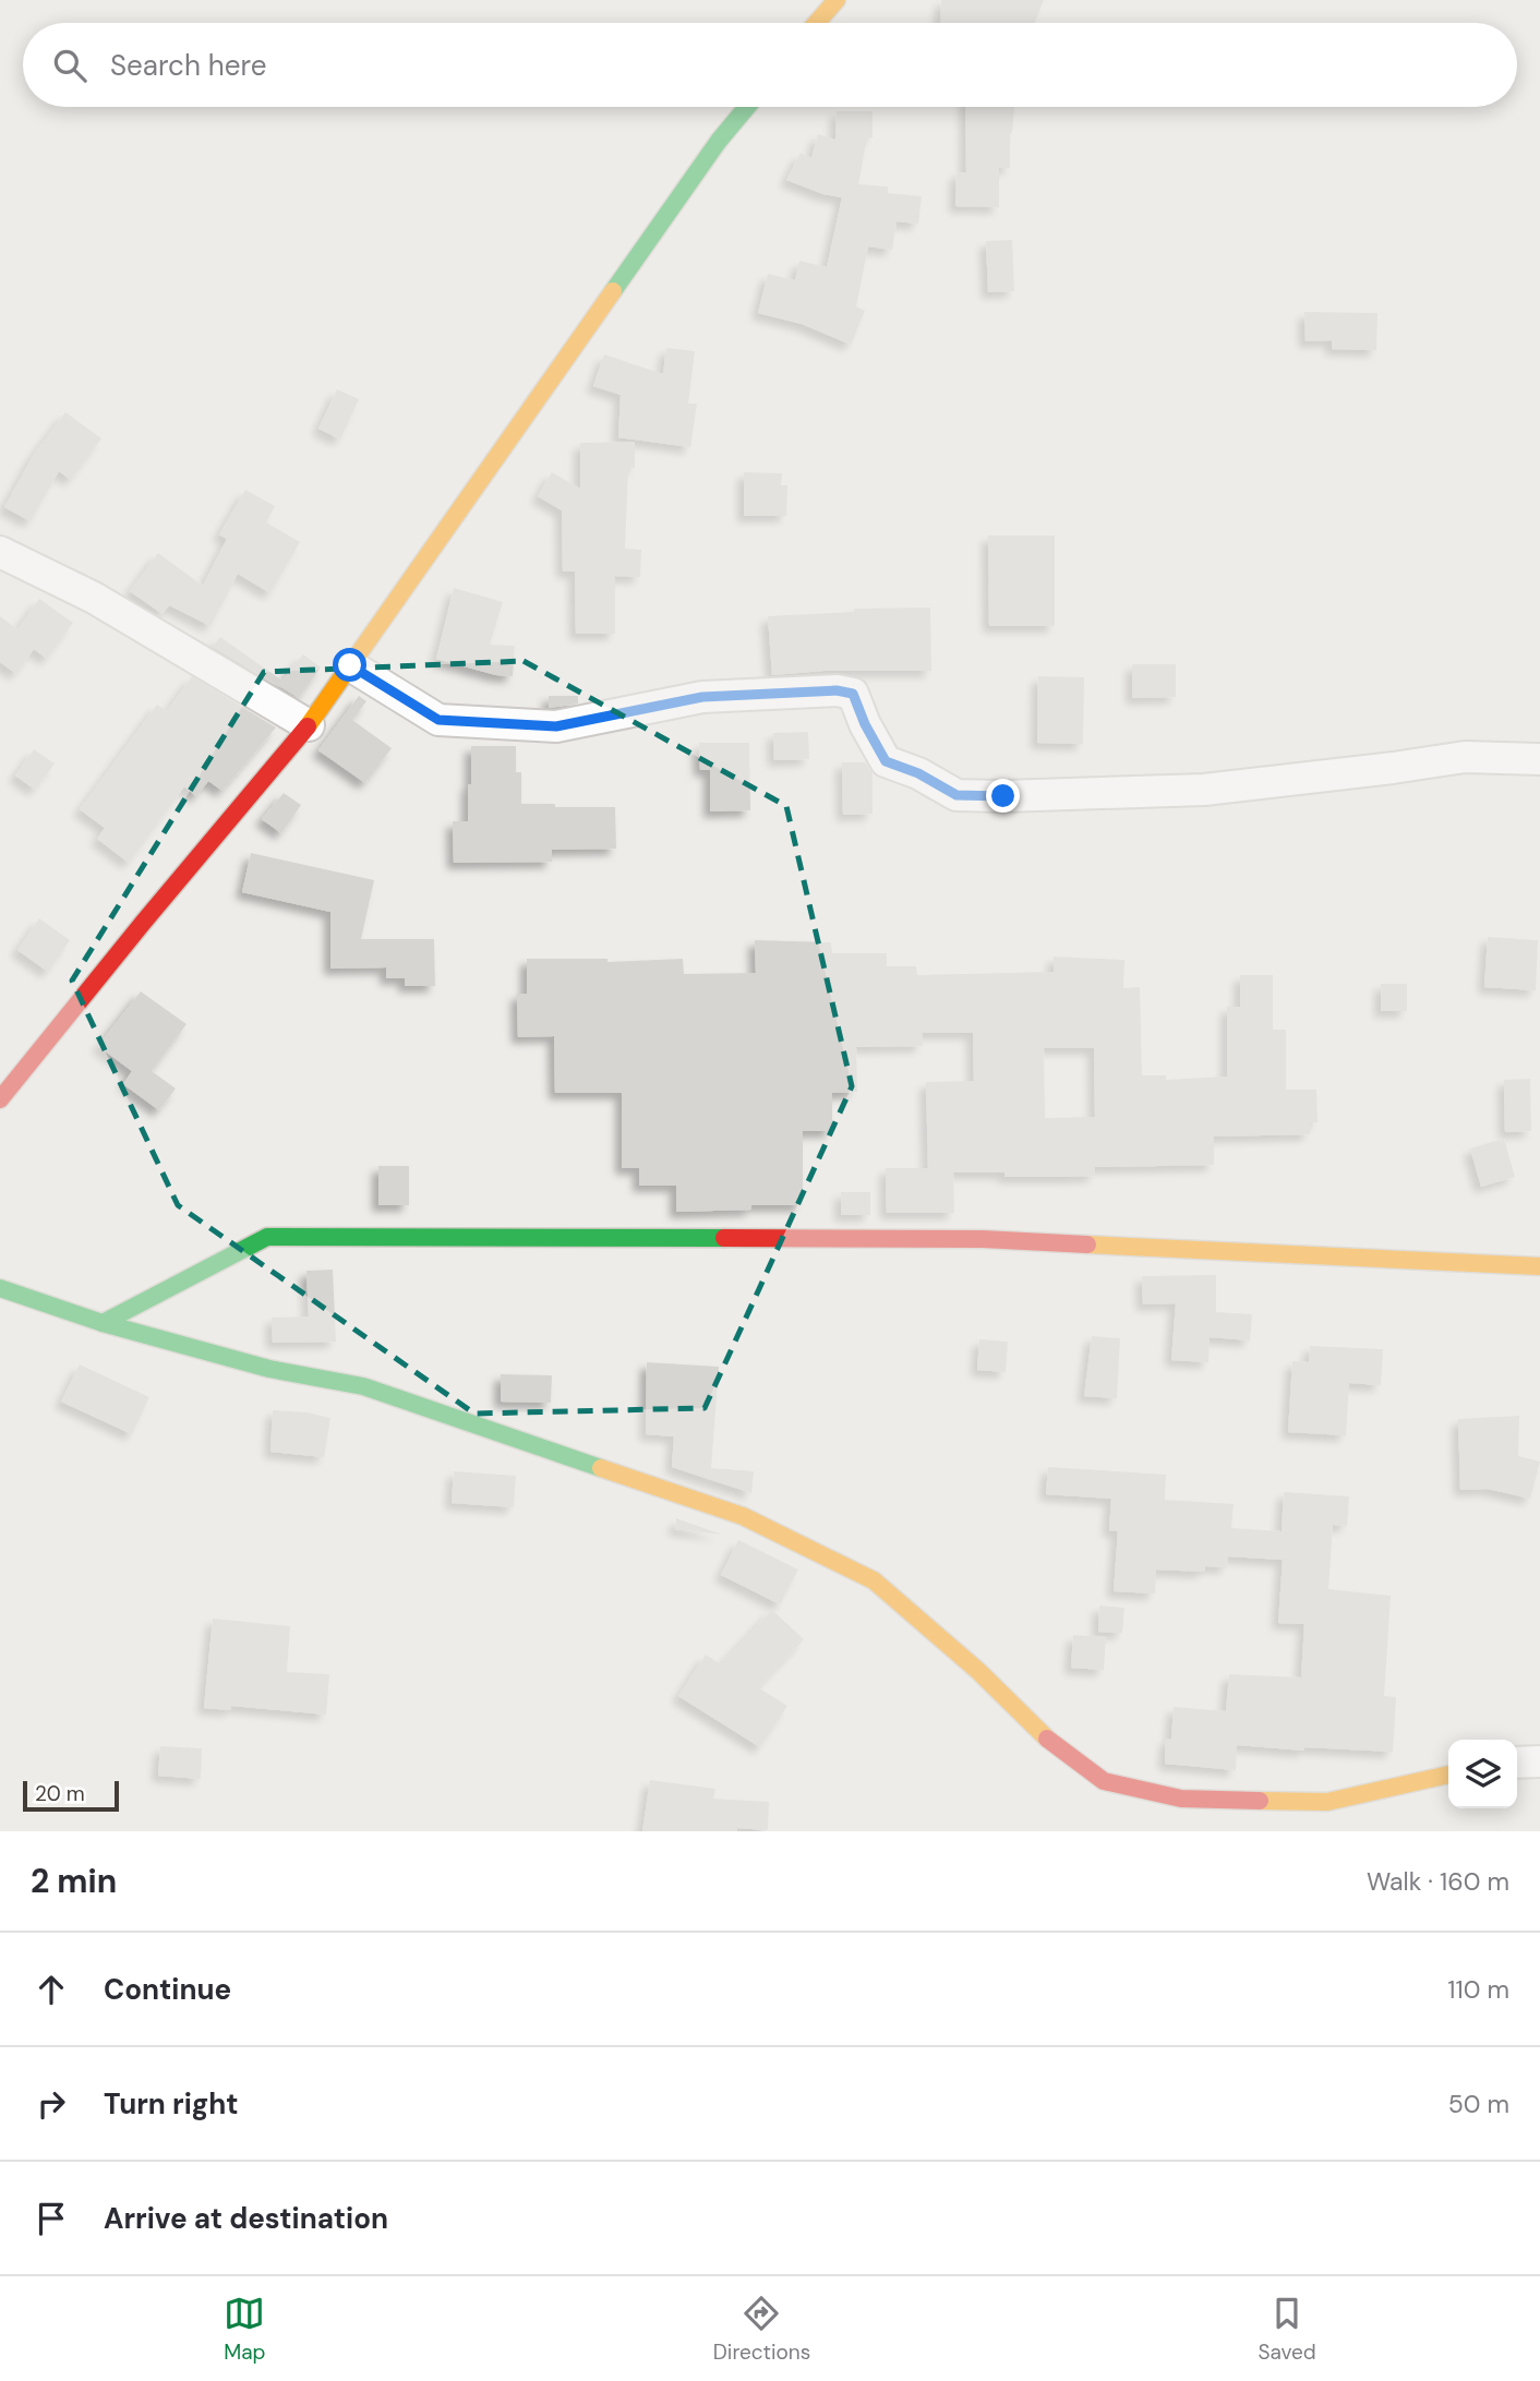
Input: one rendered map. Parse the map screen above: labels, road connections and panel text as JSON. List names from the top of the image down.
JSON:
{
  "scale_bar": "20 m",
  "page": {
    "search": "Search here",
    "scale": "20 m",
    "heading": ["2 min", "Walk · 160 m"],
    "list": [
      ["Continue", "110 m"],
      ["Turn right", "50 m"],
      "Arrive at destination"
    ],
    "nav": ["Map", "Directions", "Saved"]
  }
}
